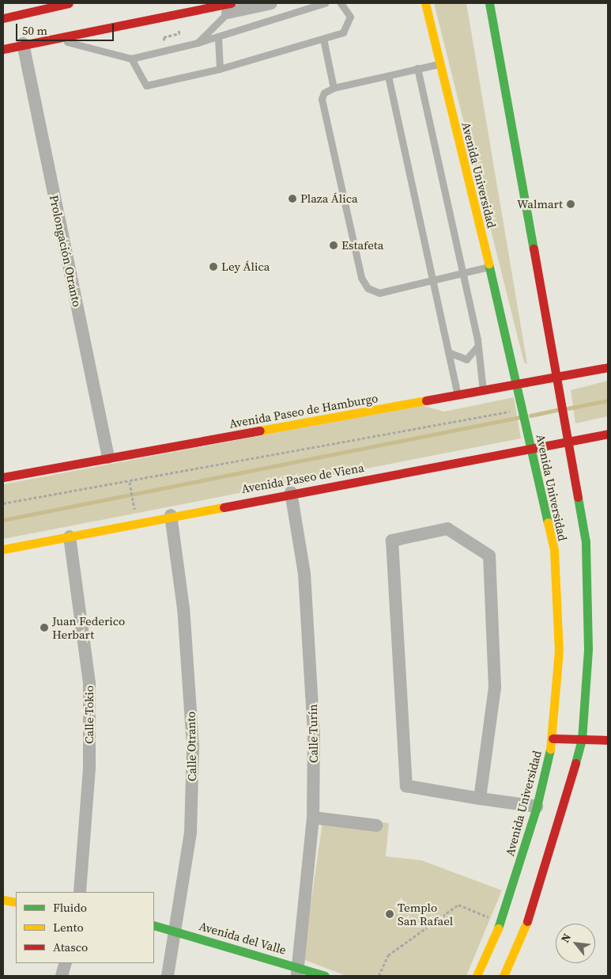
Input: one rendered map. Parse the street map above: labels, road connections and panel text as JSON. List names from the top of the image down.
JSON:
{
  "streets": {
    "main road": [
      "Avenida Universidad",
      "Avenida Paseo de Hamburgo",
      "Avenida Paseo de Viena",
      "Avenida del Valle"
    ],
    "street": [
      "Prolongación Otranto",
      "Calle Tokio",
      "Calle Turín",
      "Calle Otranto"
    ]
  },
  "crossings": [
    ["Avenida Universidad", "Avenida Paseo de Hamburgo"],
    ["Avenida Universidad", "Avenida Paseo de Viena"],
    ["Prolongación Otranto", "Avenida Paseo de Hamburgo"],
    ["Avenida Paseo de Viena", "Calle Tokio"],
    ["Avenida Paseo de Viena", "Calle Turín"],
    ["Avenida Paseo de Viena", "Calle Otranto"],
    ["Calle Turín", "Avenida del Valle"],
    ["Calle Otranto", "Avenida del Valle"]
  ],
  "places": [
    "Plaza Álica",
    "Walmart",
    "Estafeta",
    "Ley Álica",
    "Juan Federico Herbart",
    "Templo San Rafael"
  ],
  "legend": ["Fluido", "Lento", "Atasco"],
  "scale_bar": "50 m",
  "north": "top left"
}
